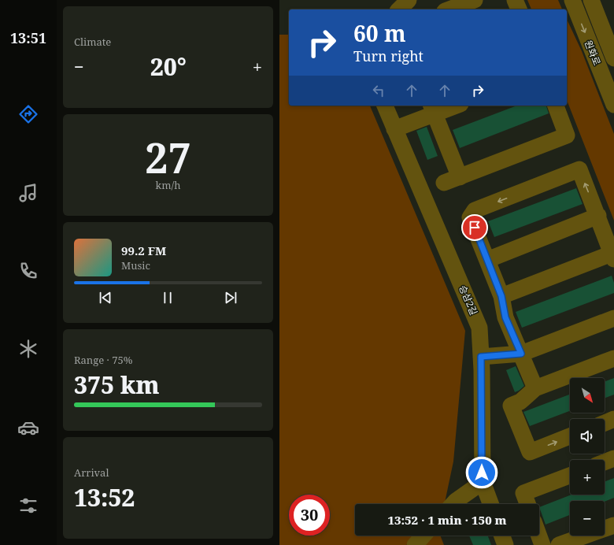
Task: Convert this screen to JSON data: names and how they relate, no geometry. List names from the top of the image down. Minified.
{"streets":{"street":["원화로","승삼2길"]},"north":"bottom right","page":{"tabs":"13:51","tile":["Climate",["27","km/h"],["Range · 75%","375 km"],["Arrival","13:52"]],"turn":["60 m","Turn right"],"heat":["−","20°","+"],"song":["99.2 FM","Music"],"map_buttons":["+","−"],"limit":"30","trip":"13:52 · 1 min · 150 m"}}
